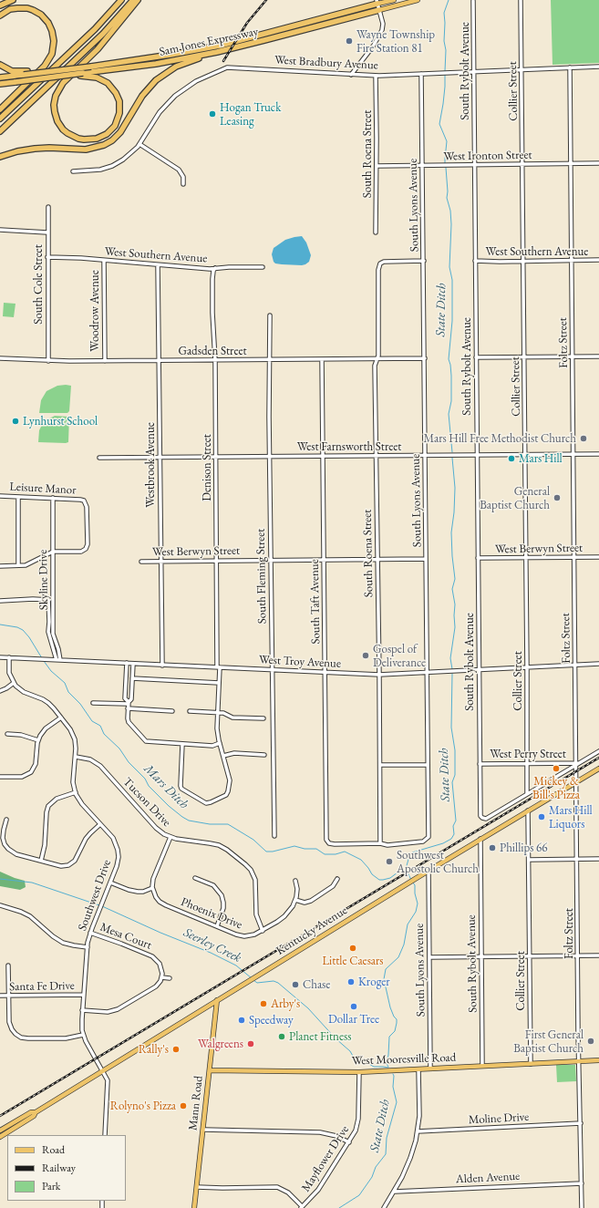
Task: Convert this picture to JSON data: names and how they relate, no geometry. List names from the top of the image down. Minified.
{"streets":{"highway":["Sam Jones Expressway"],"main road":["Kentucky Avenue","West Mooresville Road","Mann Road"],"street":["West Bradbury Avenue","South Rybolt Avenue","Collier Street","South Roena Street","West Ironton Street","South Lyons Avenue","West Southern Avenue","South Cole Street","Woodrow Avenue","Foltz Street","Gadsden Street","West Farnsworth Street","Westbrook Avenue","Denison Street","Leisure Manor","West Berwyn Street","South Fleming Street","Skyline Drive","South Taft Avenue","West Troy Avenue","West Perry Street","Tucson Drive","Southwest Drive","Phoenix Drive","Mesa Court","Santa Fe Drive","Moline Drive","Mayflower Drive","Alden Avenue"]},"crossings":[["West Bradbury Avenue","South Rybolt Avenue"],["West Bradbury Avenue","Collier Street"],["West Bradbury Avenue","South Roena Street"],["West Bradbury Avenue","South Lyons Avenue"],["West Bradbury Avenue","Foltz Street"],["South Rybolt Avenue","Collier Street"],["South Rybolt Avenue","West Ironton Street"],["South Rybolt Avenue","West Southern Avenue"],["South Rybolt Avenue","West Farnsworth Street"],["South Rybolt Avenue","West Berwyn Street"],["South Rybolt Avenue","West Troy Avenue"],["South Rybolt Avenue","West Perry Street"],["South Rybolt Avenue","Kentucky Avenue"],["South Rybolt Avenue","West Mooresville Road"],["Collier Street","West Ironton Street"],["Collier Street","West Southern Avenue"],["Collier Street","West Farnsworth Street"],["Collier Street","West Berwyn Street"],["Collier Street","West Troy Avenue"],["Collier Street","West Perry Street"],["Collier Street","Kentucky Avenue"],["Collier Street","West Mooresville Road"],["South Roena Street","West Ironton Street"],["South Roena Street","South Lyons Avenue"],["South Roena Street","Gadsden Street"],["South Roena Street","West Farnsworth Street"],["South Roena Street","West Berwyn Street"],["South Roena Street","South Taft Avenue"],["South Roena Street","West Troy Avenue"],["West Ironton Street","South Lyons Avenue"],["West Ironton Street","Foltz Street"],["South Lyons Avenue","Gadsden Street"],["South Lyons Avenue","West Farnsworth Street"],["South Lyons Avenue","West Berwyn Street"],["South Lyons Avenue","South Taft Avenue"],["South Lyons Avenue","West Troy Avenue"],["South Lyons Avenue","Kentucky Avenue"],["South Lyons Avenue","West Mooresville Road"],["West Southern Avenue","South Cole Street"],["West Southern Avenue","Woodrow Avenue"],["West Southern Avenue","Foltz Street"],["West Southern Avenue","Westbrook Avenue"],["West Southern Avenue","Denison Street"],["South Cole Street","Gadsden Street"],["Woodrow Avenue","Gadsden Street"],["Foltz Street","West Farnsworth Street"],["Foltz Street","West Berwyn Street"],["Foltz Street","West Troy Avenue"],["Foltz Street","West Perry Street"],["Foltz Street","Kentucky Avenue"],["Foltz Street","West Mooresville Road"],["Foltz Street","Moline Drive"],["Foltz Street","Alden Avenue"],["Gadsden Street","Westbrook Avenue"],["Gadsden Street","Denison Street"],["Gadsden Street","South Fleming Street"],["Gadsden Street","South Taft Avenue"],["West Farnsworth Street","Westbrook Avenue"],["West Farnsworth Street","Denison Street"],["West Farnsworth Street","South Fleming Street"],["West Farnsworth Street","South Taft Avenue"],["Westbrook Avenue","West Berwyn Street"],["Westbrook Avenue","West Troy Avenue"],["Denison Street","West Berwyn Street"],["Denison Street","West Troy Avenue"],["Leisure Manor","Skyline Drive"],["West Berwyn Street","South Fleming Street"],["West Berwyn Street","South Taft Avenue"],["South Fleming Street","West Troy Avenue"],["Skyline Drive","West Troy Avenue"],["South Taft Avenue","West Troy Avenue"],["Tucson Drive","Phoenix Drive"],["Southwest Drive","Kentucky Avenue"],["Southwest Drive","Mesa Court"],["Southwest Drive","Santa Fe Drive"],["Kentucky Avenue","Mann Road"],["West Mooresville Road","Mann Road"],["West Mooresville Road","Mayflower Drive"]],"water":["State Ditch","Mars Ditch","Seerley Creek"],"places":["Wayne Township Fire Station 81","Hogan Truck Leasing","Lynhurst School","Mars Hill Free Methodist Church","Mars Hill","General Baptist Church","Gospel of Deliverance","Mickey & Bill's Pizza","Mars Hill Liquors","Phillips 66","Southwest Apostolic Church","Little Caesars","Kroger","Chase","Arby's","Dollar Tree","Speedway","Planet Fitness","First General Baptist Church","Walgreens","Rally's","Rolyno's Pizza"],"legend":["Road","Railway","Park"]}
